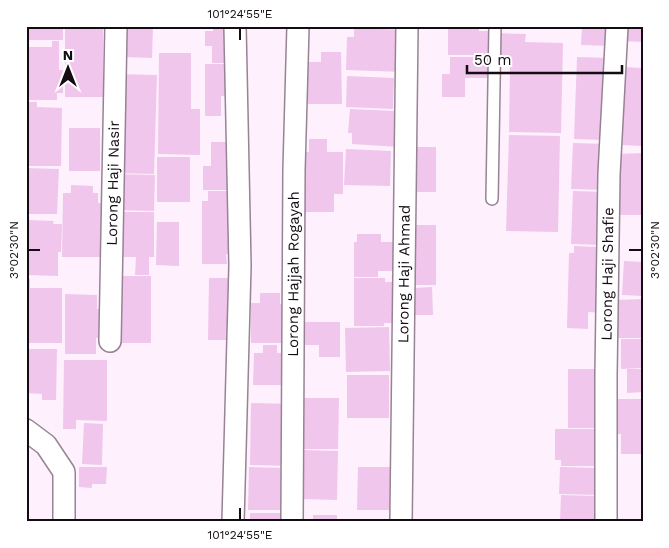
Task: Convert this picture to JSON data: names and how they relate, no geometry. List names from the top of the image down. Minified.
{"streets":{"street":["Lorong Haji Nasir","Lorong Hajjah Rogayah","Lorong Haji Ahmad","Lorong Haji Shafie"]},"scale_bar":"50 m","north":"top","coordinates":["101°24'55\"E","3°02'30\"N"]}
